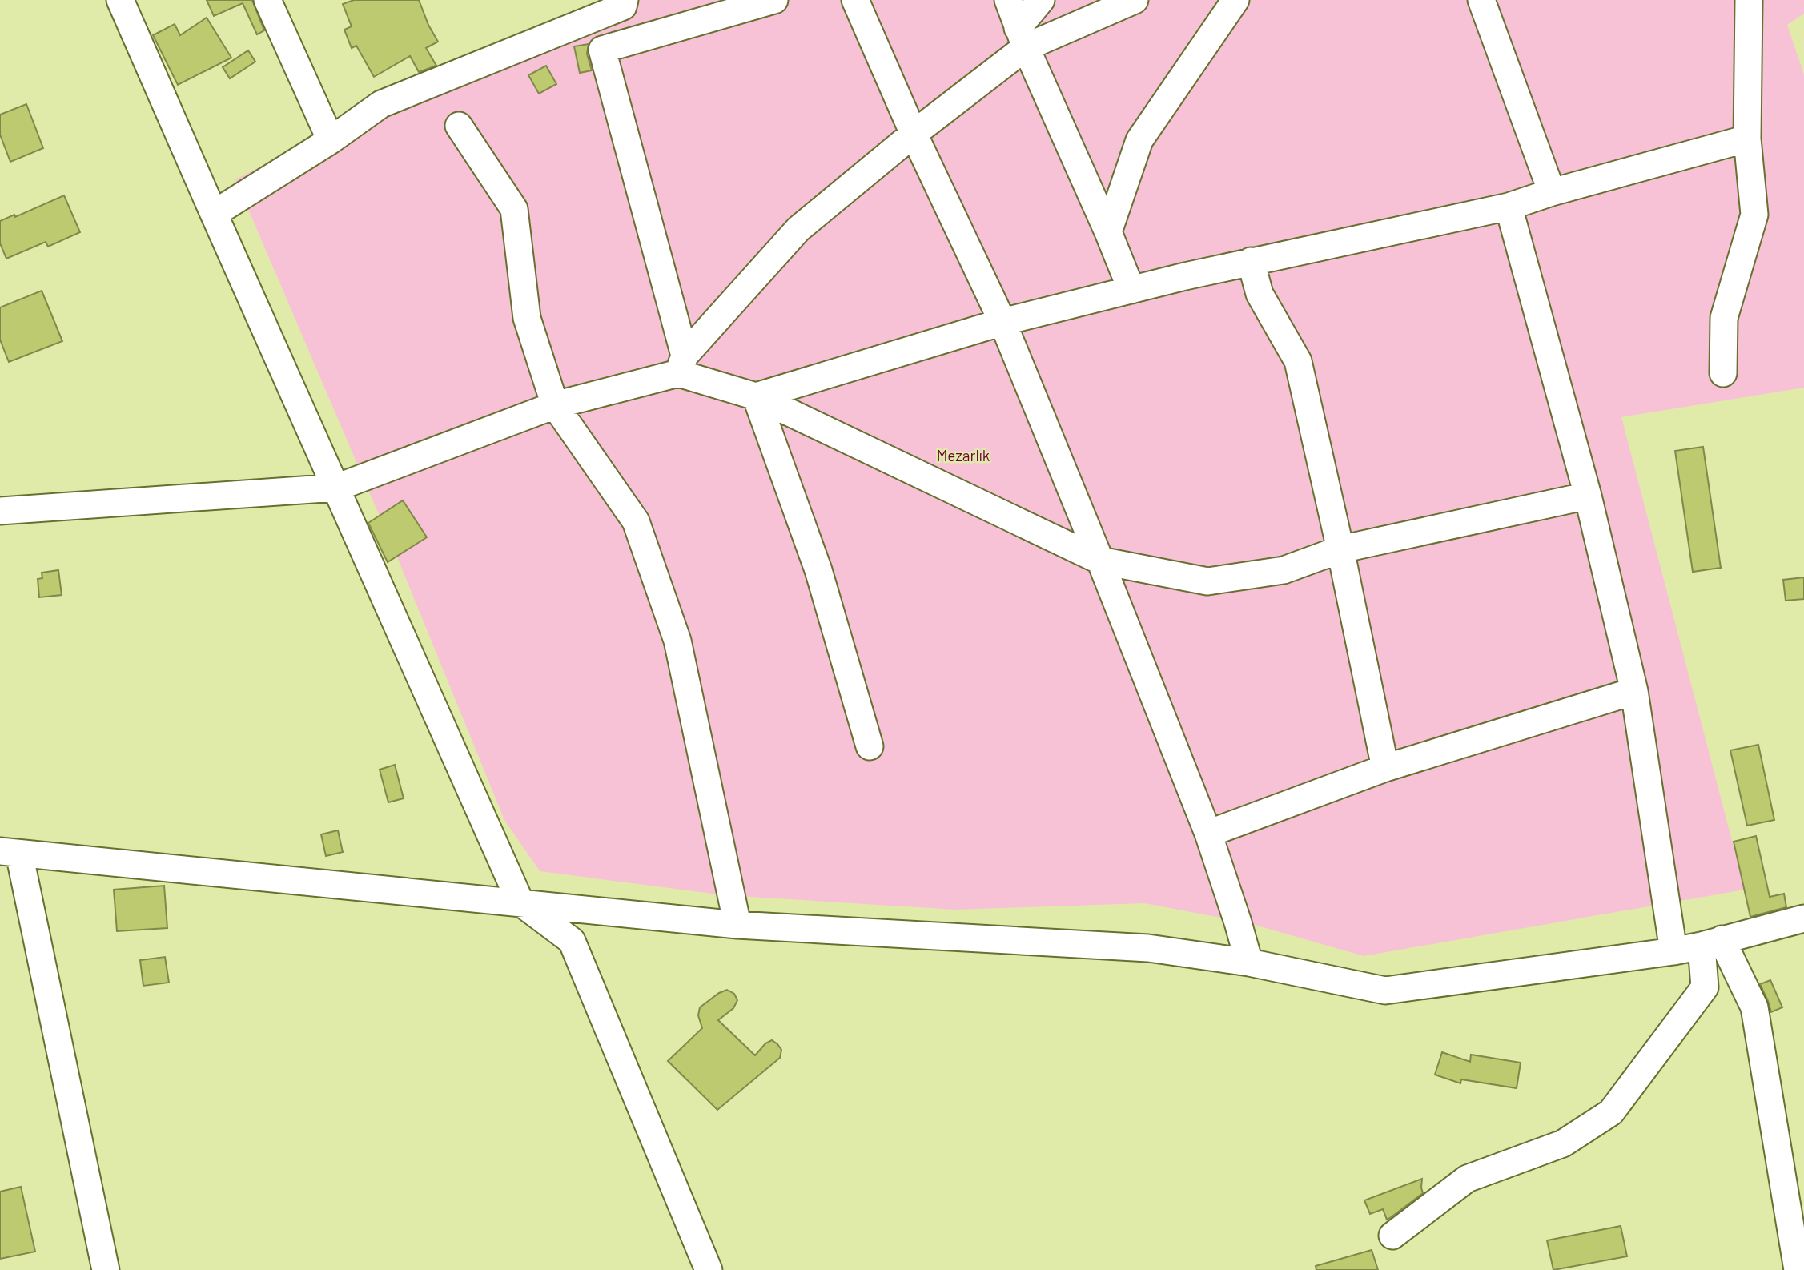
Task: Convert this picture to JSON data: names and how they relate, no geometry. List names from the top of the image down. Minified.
{"parks":["Mezarlık"]}
